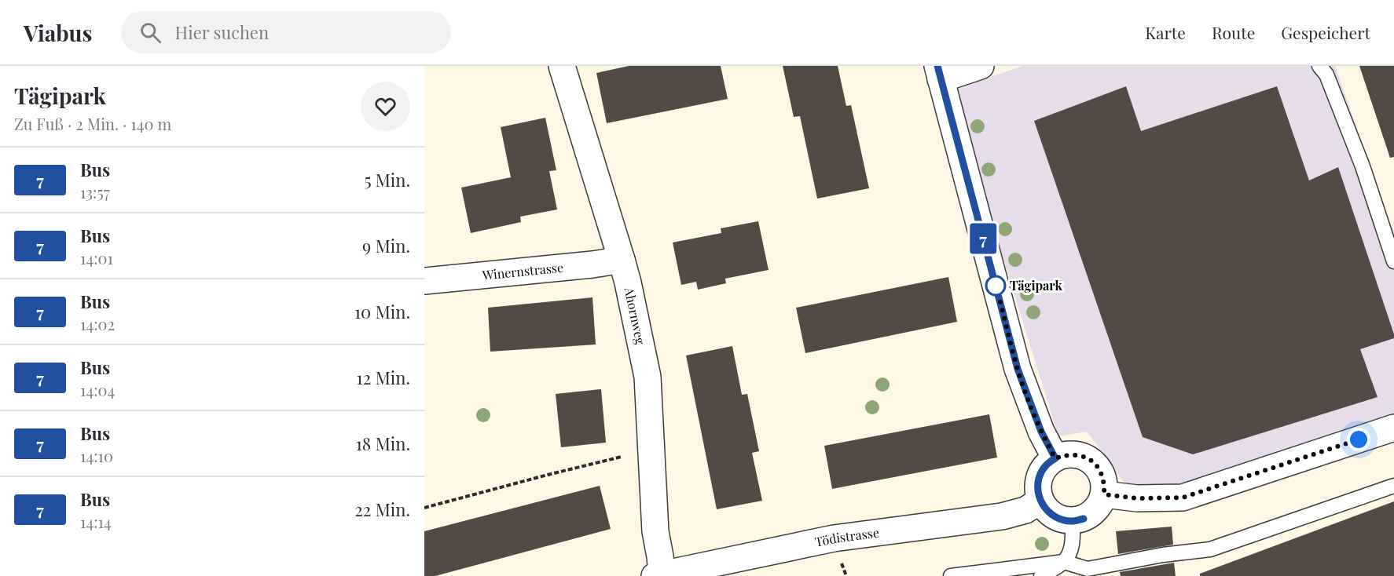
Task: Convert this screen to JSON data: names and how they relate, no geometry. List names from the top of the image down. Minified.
{"streets":{"street":["Winernstrasse","Ahornweg","Tödistrasse"]},"crossings":[["Winernstrasse","Ahornweg"],["Ahornweg","Tödistrasse"]],"places":["Tägipark"],"lines":["bus line 7"],"page":{"header":"Viabus","search":"Hier suchen","nav":["Karte","Route","Gespeichert"],"heading":["Tägipark","Zu Fuß · 2 Min. · 140 m"],"on_map":"7","list":[{"mark":"7","name":"Bus","note":"13:57","value":"5 Min."},{"mark":"7","name":"Bus","note":"14:01","value":"9 Min."},{"mark":"7","name":"Bus","note":"14:02","value":"10 Min."},{"mark":"7","name":"Bus","note":"14:04","value":"12 Min."},{"mark":"7","name":"Bus","note":"14:10","value":"18 Min."},{"mark":"7","name":"Bus","note":"14:14","value":"22 Min."}]}}
